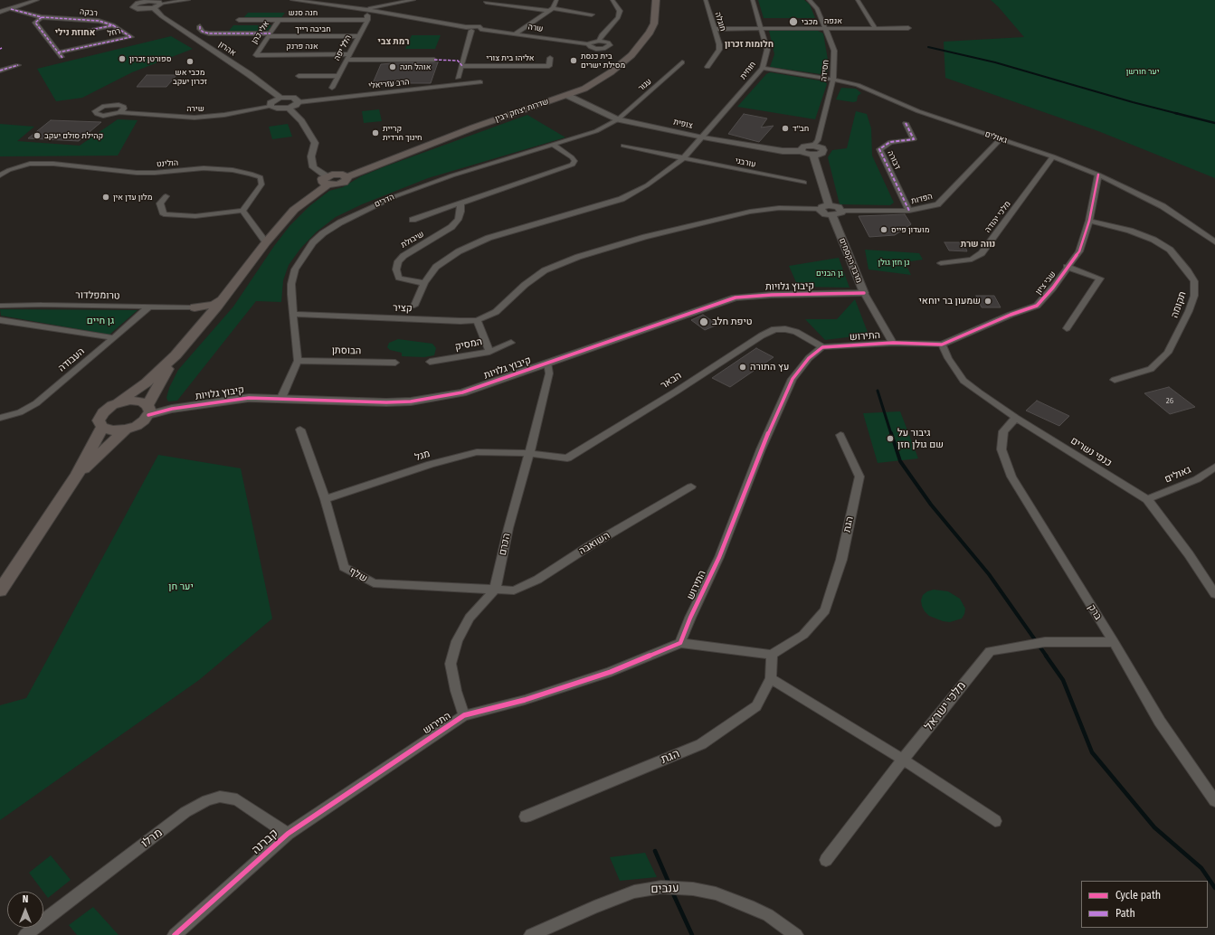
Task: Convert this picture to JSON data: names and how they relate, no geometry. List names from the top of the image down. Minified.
{"streets":{"main road":["שדרות יצחק רבין"],"street":["רבקה","חנה סנש","אנפה","חוגלה","שרה","חביבה רייך","רחל","אלי כהן","אנה פרנק","הלל יפה","אהרון","אליהו בית צורי","חוחית","חסידה","הרב עזריאלי","עגור","שירה","צופית","גאולים","דבורה","עורבני","הולינט","הפדות","הדרים","מלכי יהודה","שיבולת","מרבד הקסמים","שבי ציון","קיבוץ גלויות","טרומפלדור","תקומה","קציר","התירוש","המסיק","הבוסתן","העבודה","הבאר","כנפי נשרים","מגל","הגת","השואבה","הכרם","שלף","ברק","מלכי ישראל","מרלו","קברנה","ענבים"]},"crossings":[["רבקה","רחל"],["חנה סנש","אלי כהן"],["חנה סנש","הלל יפה"],["אנפה","חוגלה"],["אנפה","חוחית"],["אנפה","חסידה"],["חביבה רייך","אלי כהן"],["חביבה רייך","הלל יפה"],["אלי כהן","אנה פרנק"],["אנה פרנק","הלל יפה"],["חוחית","צופית"],["חוחית","גאולים"],["חסידה","גאולים"],["עגור","צופית"],["עגור","הדרים"],["שדרות יצחק רבין","צופית"],["צופית","הדרים"],["גאולים","הפדות"],["גאולים","מלכי יהודה"],["גאולים","שבי ציון"],["גאולים","כנפי נשרים"],["דבורה","הפדות"],["הדרים","קיבוץ גלויות"],["הדרים","קציר"],["הדרים","הבוסתן"],["מרבד הקסמים","קיבוץ גלויות"],["מרבד הקסמים","התירוש"],["שבי ציון","תקומה"],["שבי ציון","התירוש"],["שבי ציון","כנפי נשרים"],["קיבוץ גלויות","הכרם"],["טרומפלדור","העבודה"],["התירוש","הבאר"],["התירוש","כנפי נשרים"],["התירוש","קברנה"],["הבאר","מגל"],["הבאר","הכרם"],["כנפי נשרים","ברק"],["מגל","הכרם"],["מגל","שלף"],["השואבה","הכרם"],["השואבה","שלף"],["הכרם","שלף"],["ברק","מלכי ישראל"],["מרלו","קברנה"]],"districts":["אחוזת נילי","רמת צבי","חלומות זכרון","נווה שרת"],"parks":["יער חורשן","גן חזן גולן","גן הבנים","גן חיים","יער חן"],"places":["מכבי","ספורטן זכרון","בית כנסת מסילת ישרים","מכבי אש זכרון יעקב","אוהל חנה","חב\"ד","קריית חינוך חרדית","קהילת סולם יעקב","מלון עדן אין","מועדון פייס","שמעון בר יוחאי","טיפת חלב","עץ התורה","גיבור על שם גולן חזן"],"house_numbers":["26"],"legend":["Cycle path","Path"],"north":"top"}
